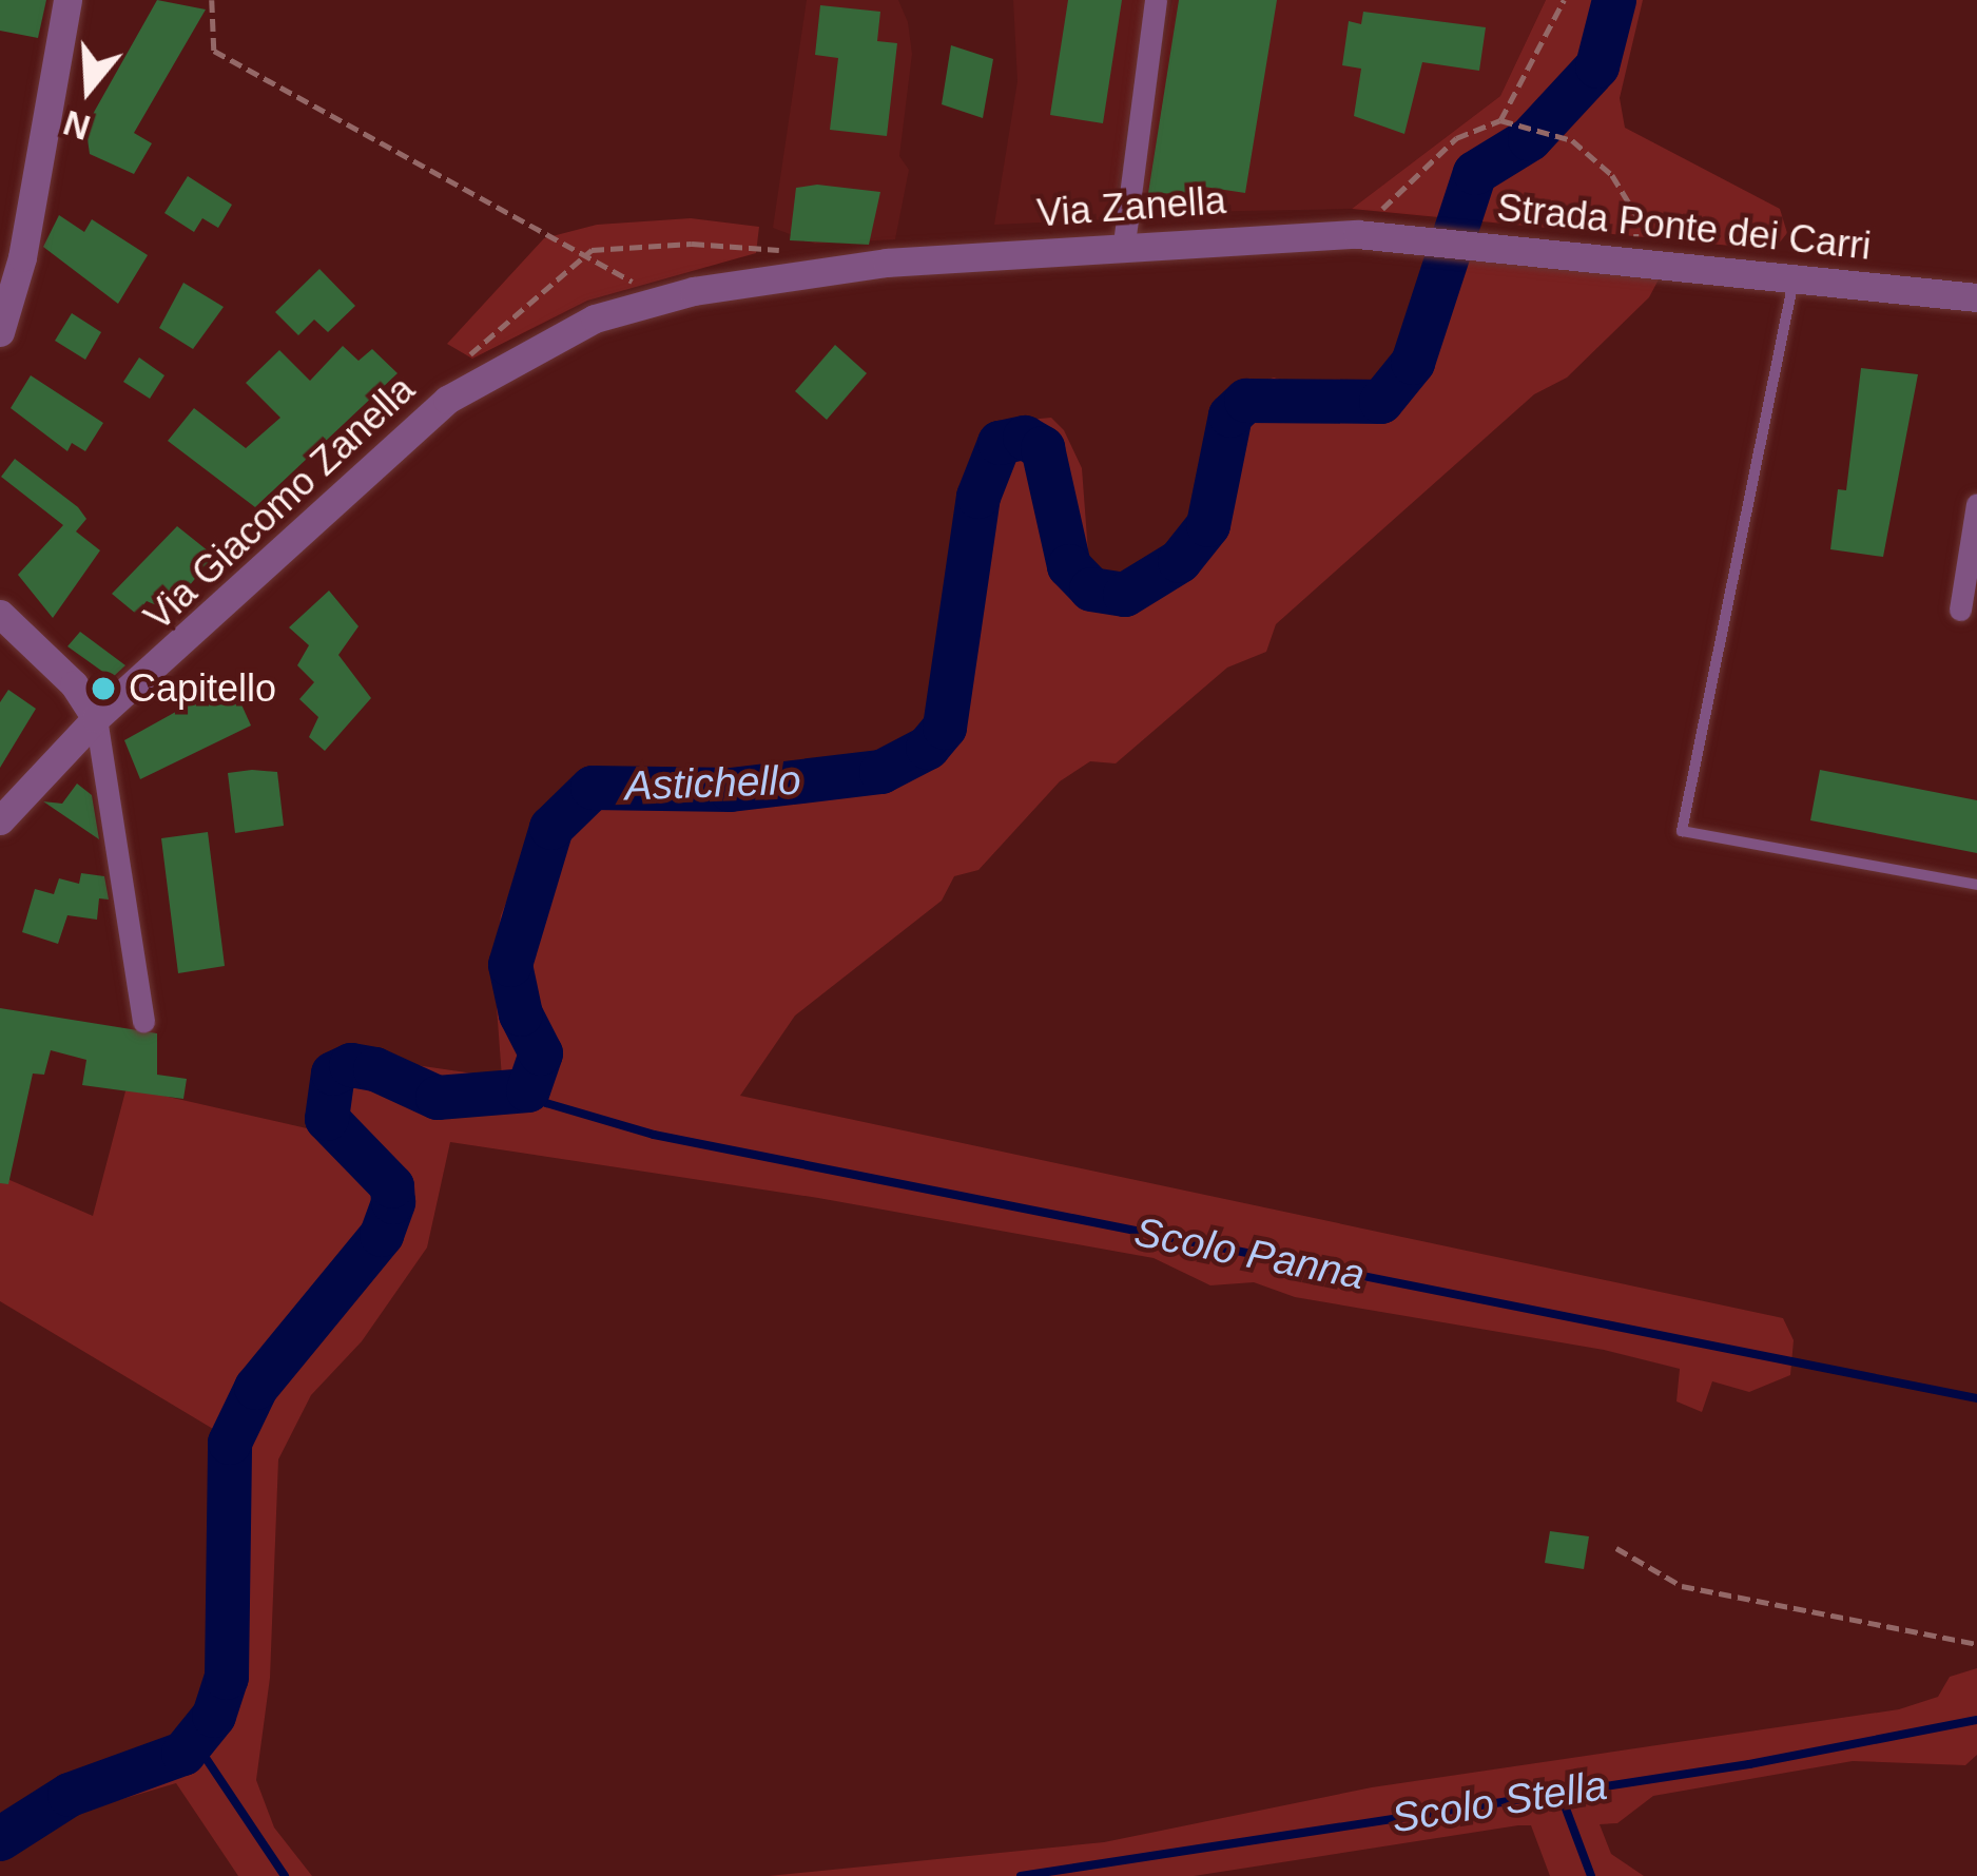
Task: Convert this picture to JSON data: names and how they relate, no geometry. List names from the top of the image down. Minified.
{"streets":{"street":["Via Zanella","Strada Ponte dei Carri","Via Giacomo Zanella"]},"crossings":[["Via Zanella","Strada Ponte dei Carri"],["Via Zanella","Via Giacomo Zanella"]],"water":["Astichello","Scolo Panna","Scolo Stella"],"places":["Capitello"],"north":"bottom"}
